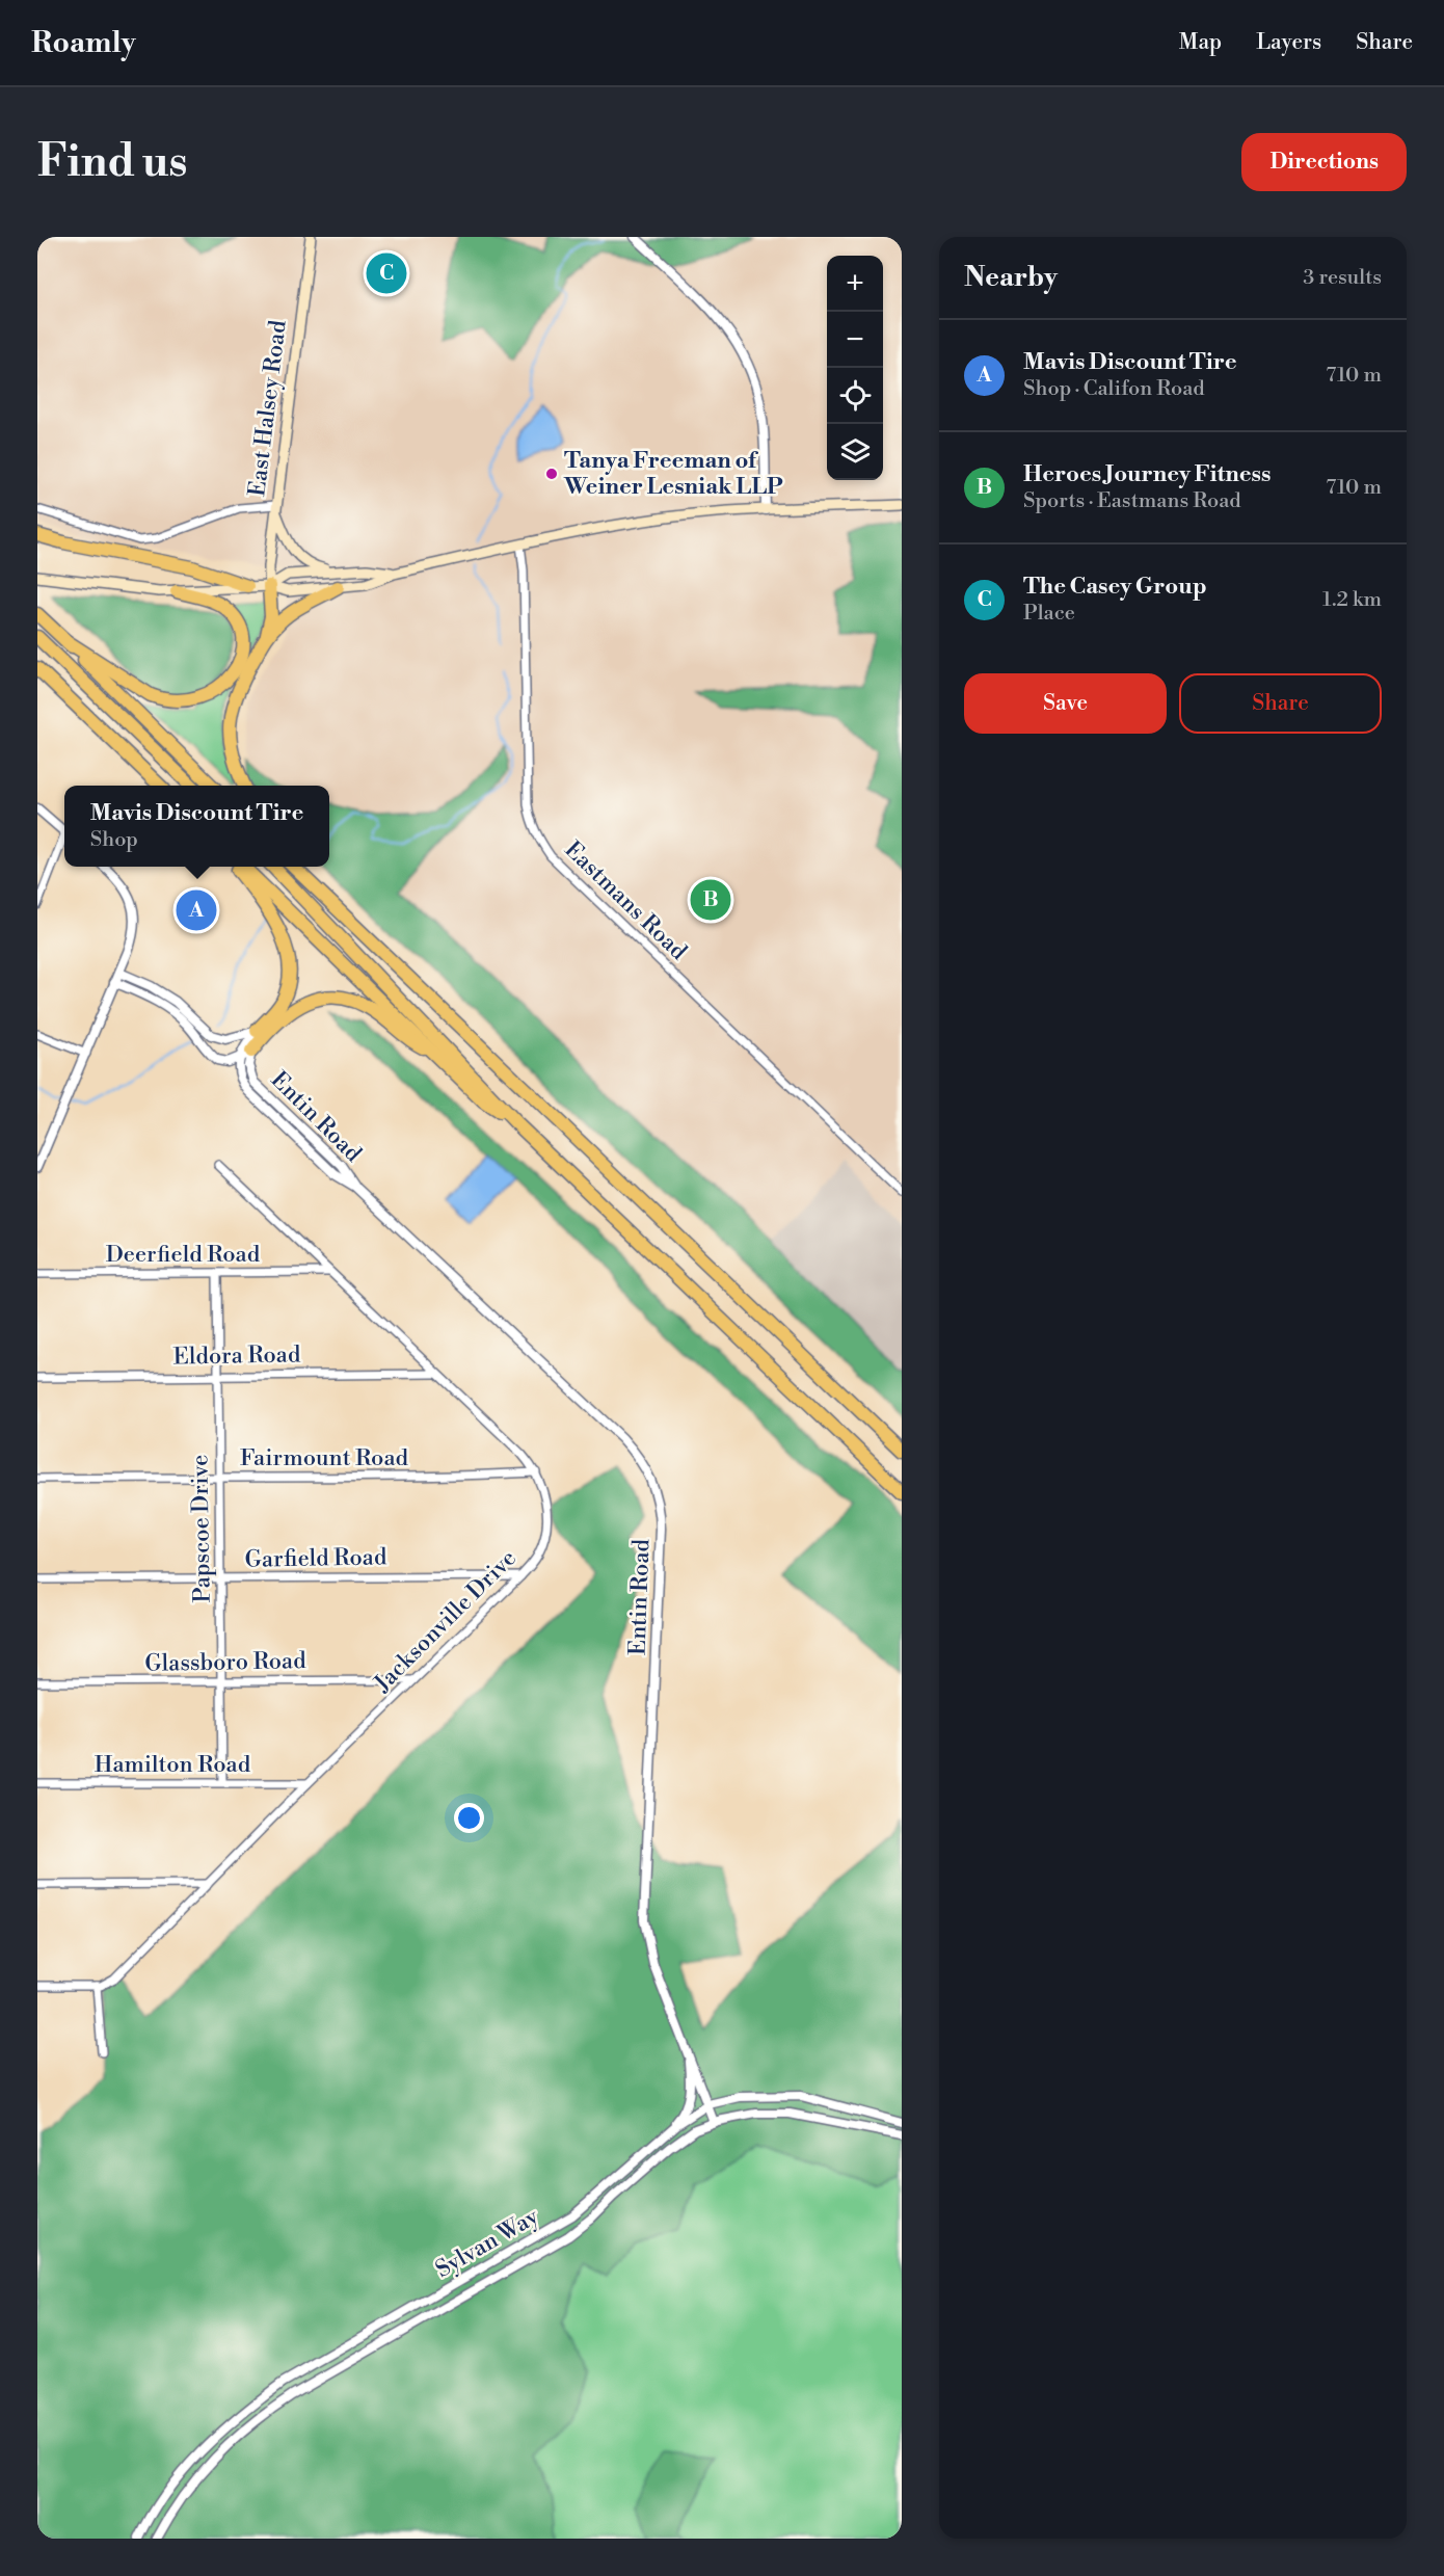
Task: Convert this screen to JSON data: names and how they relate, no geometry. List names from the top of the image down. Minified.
{"streets":{"main road":["East Halsey Road"],"street":["Eastmans Road","Entin Road","Deerfield Road","Eldora Road","Fairmount Road","Papscoe Drive","Garfield Road","Jacksonville Drive","Glassboro Road","Hamilton Road","Sylvan Way"]},"crossings":[["Entin Road","Sylvan Way"],["Deerfield Road","Papscoe Drive"],["Deerfield Road","Jacksonville Drive"],["Eldora Road","Papscoe Drive"],["Eldora Road","Jacksonville Drive"],["Fairmount Road","Papscoe Drive"],["Fairmount Road","Jacksonville Drive"],["Papscoe Drive","Garfield Road"],["Papscoe Drive","Glassboro Road"],["Papscoe Drive","Hamilton Road"],["Garfield Road","Jacksonville Drive"],["Jacksonville Drive","Glassboro Road"],["Jacksonville Drive","Hamilton Road"]],"places":["Tanya Freeman of Weiner Lesniak LLP"],"page":{"header":"Roamly","nav":["Map","Layers","Share"],"buttons":["Directions",["Save","Share"]],"title":"Find us","heading":["Nearby","3 results"],"pins":["C","B","A"],"map_buttons":["+","−"],"list":[{"mark":"A","name":"Mavis Discount Tire","note":"Shop · Califon Road","value":"710 m"},{"mark":"B","name":"Heroes Journey Fitness","note":"Sports · Eastmans Road","value":"710 m"},{"mark":"C","name":"The Casey Group","note":"Place","value":"1.2 km"}],"popup":["Mavis Discount Tire","Shop"]}}
